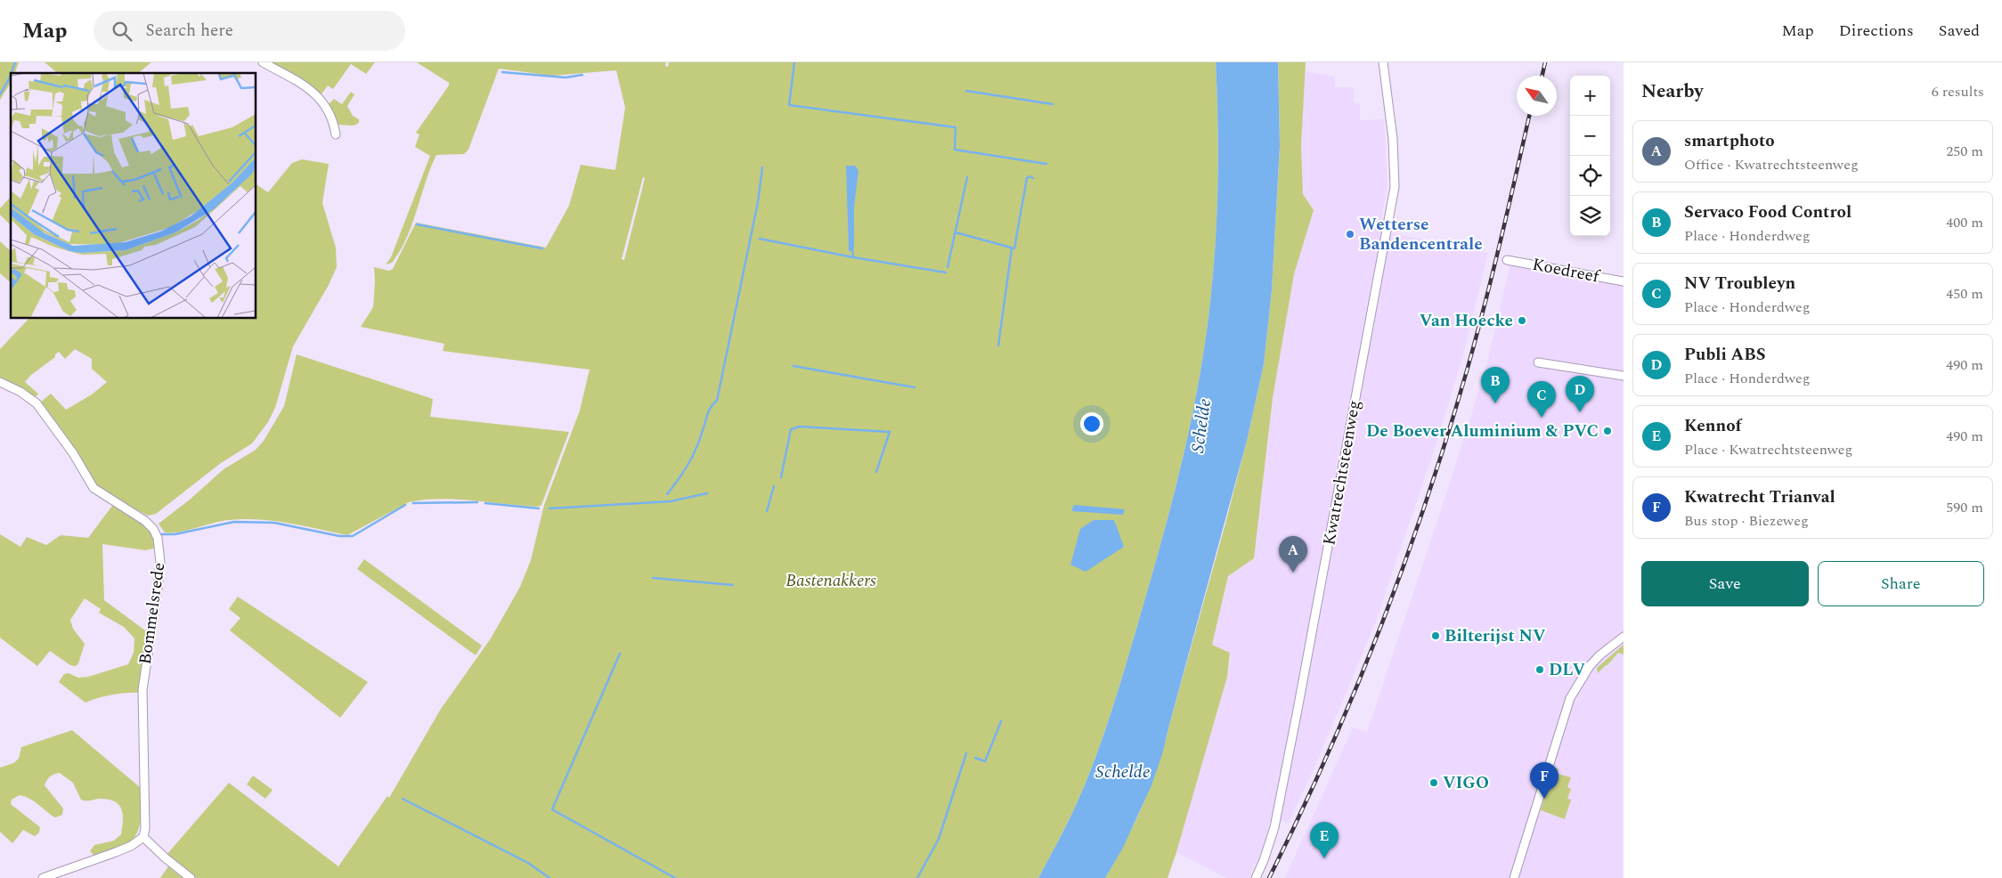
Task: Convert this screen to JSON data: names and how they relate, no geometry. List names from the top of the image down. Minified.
{"streets":{"street":["Koedreef","Kwatrechtsteenweg","Bommelsrede"]},"water":["Schelde"],"parks":["Bastenakkers"],"places":["Wetterse Bandencentrale","Van Hoecke","De Boever Aluminium & PVC","Bilterijst NV","DLV","VIGO"],"north":"top left","page":{"header":"Map","search":"Search here","nav":["Map","Directions","Saved"],"heading":["Nearby","6 results"],"map_buttons":["+","−"],"list":[{"mark":"A","name":"smartphoto","note":"Office · Kwatrechtsteenweg","value":"250 m"},{"mark":"B","name":"Servaco Food Control","note":"Place · Honderdweg","value":"400 m"},{"mark":"C","name":"NV Troubleyn","note":"Place · Honderdweg","value":"450 m"},{"mark":"D","name":"Publi ABS","note":"Place · Honderdweg","value":"490 m"},{"mark":"E","name":"Kennof","note":"Place · Kwatrechtsteenweg","value":"490 m"},{"mark":"F","name":"Kwatrecht Trianval","note":"Bus stop · Biezeweg","value":"590 m"}],"pins":["B","D","C","A","F","E"],"buttons":["Save","Share"]}}
